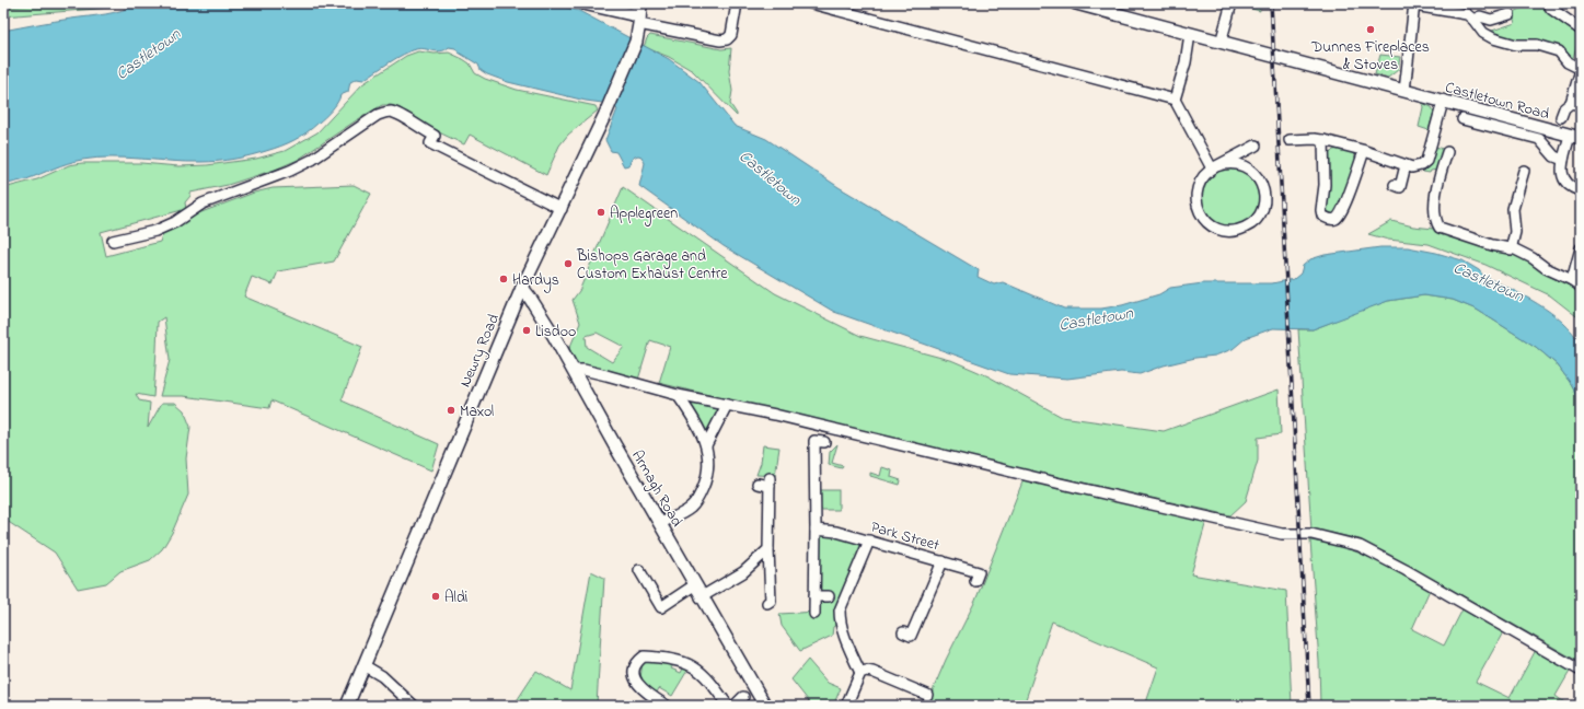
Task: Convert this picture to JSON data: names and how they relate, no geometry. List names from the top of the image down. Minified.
{"streets":{"main road":["Castletown Road","Newry Road","Armagh Road"],"street":["Park Street"]},"crossings":[["Newry Road","Armagh Road"]],"water":["Castletown"],"places":["Dunnes Fireplaces & Stoves","Applegreen","Bishops Garage and Custom Exhaust Centre","Hardys","Lisdoo","Maxol","Aldi"]}
